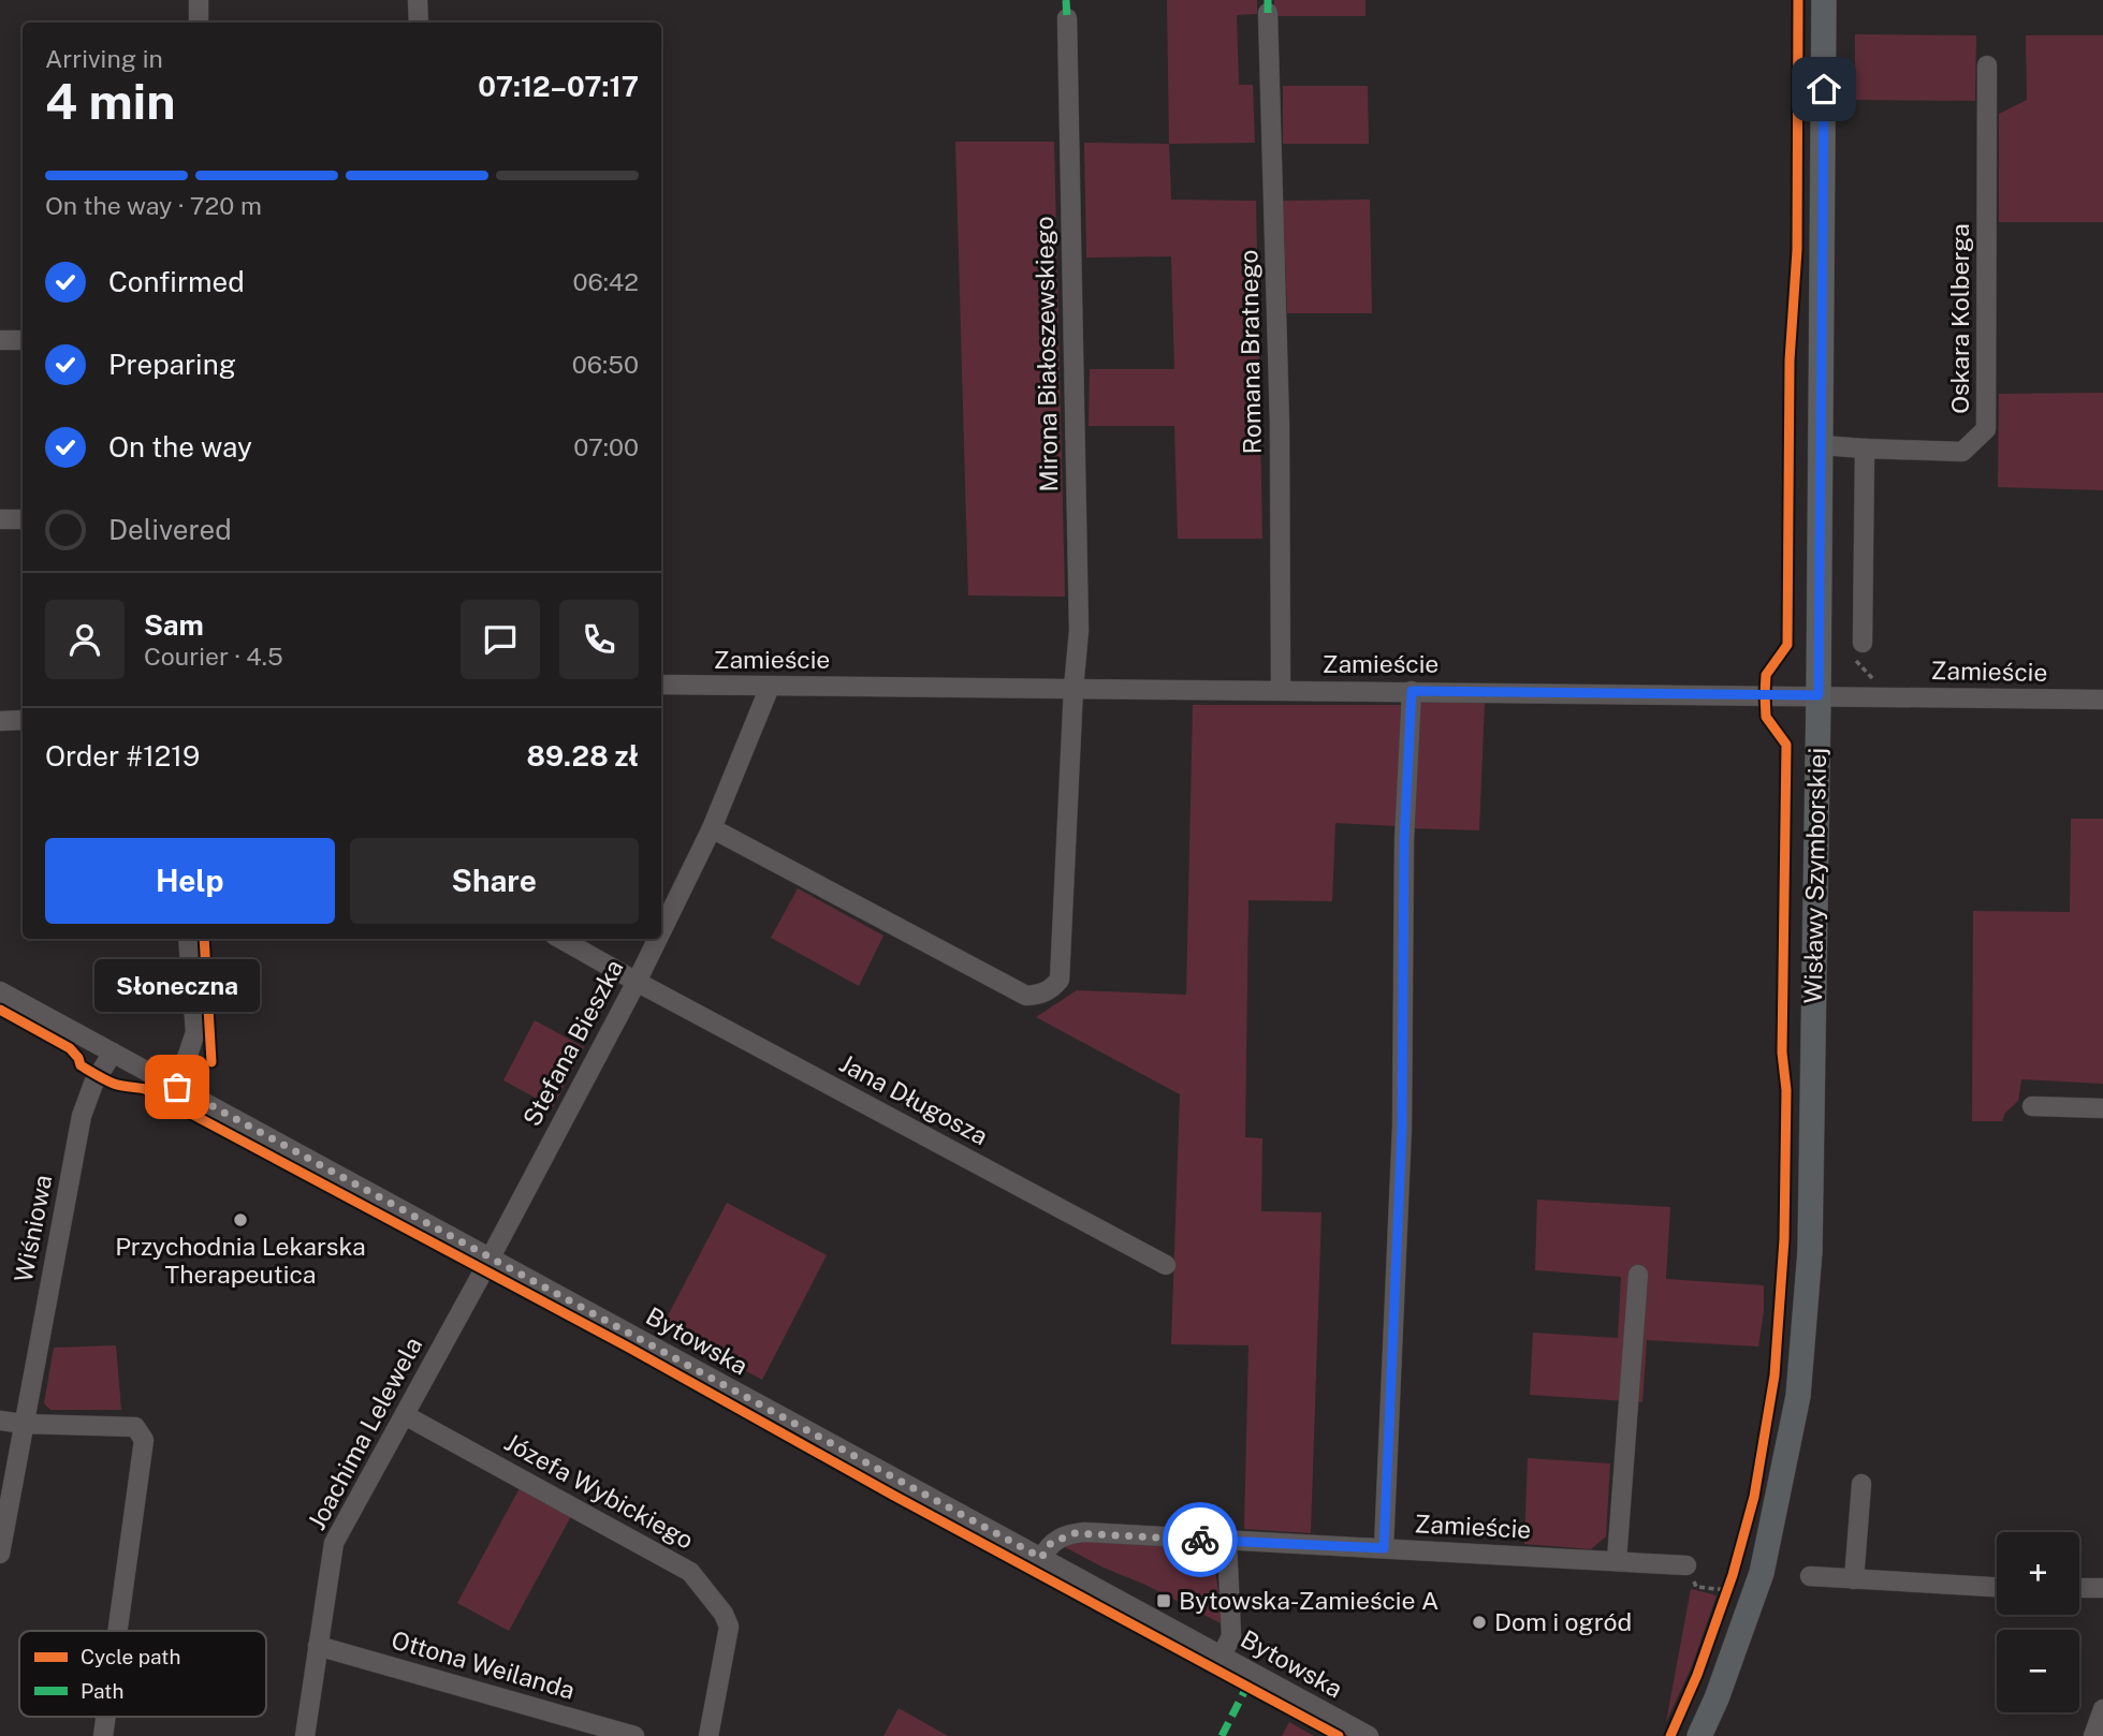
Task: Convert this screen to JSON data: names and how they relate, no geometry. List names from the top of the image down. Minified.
{"streets":{"main road":["Wisławy Szymborskiej"],"street":["Oskara Kolberga","Romana Bratnego","Mirona Białoszewskiego","Zamieście","Stefana Bieszka","Jana Długosza","Wiśniowa","Bytowska","Joachima Lelewela","Józefa Wybickiego","Ottona Weilanda"]},"crossings":[["Oskara Kolberga","Wisławy Szymborskiej"],["Romana Bratnego","Zamieście"],["Mirona Białoszewskiego","Zamieście"],["Mirona Białoszewskiego","Stefana Bieszka"],["Zamieście","Wisławy Szymborskiej"],["Zamieście","Stefana Bieszka"],["Zamieście","Bytowska"],["Stefana Bieszka","Jana Długosza"],["Stefana Bieszka","Bytowska"],["Stefana Bieszka","Joachima Lelewela"],["Wiśniowa","Bytowska"],["Bytowska","Joachima Lelewela"],["Joachima Lelewela","Józefa Wybickiego"],["Joachima Lelewela","Ottona Weilanda"]],"places":{"other":["Słoneczna","Przychodnia Lekarska Therapeutica","Dom i ogród"],"transit":["Bytowska-Zamieście A"]},"legend":["Cycle path","Path"],"page":{"heading":["4 min","Arriving in","07:12–07:17"],"panel":["Sam","Courier · 4.5","Order #1219","89.28 zł"],"bar":"On the way · 720 m","list":[["Confirmed","06:42"],["Preparing","06:50"],["On the way","07:00"],"Delivered"],"buttons":["Help","Share"],"bubble":"Słoneczna","map_buttons":["+","−"]}}
